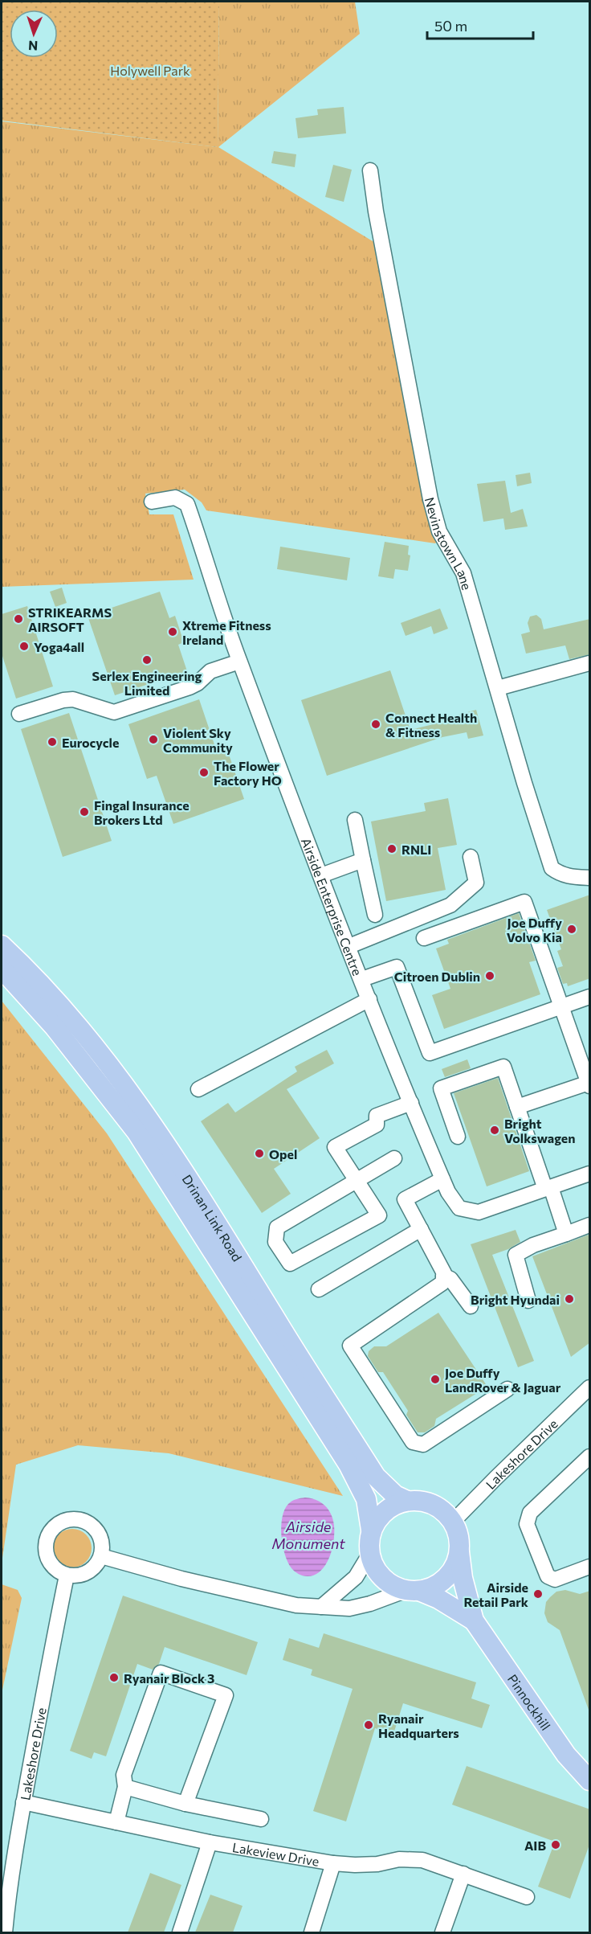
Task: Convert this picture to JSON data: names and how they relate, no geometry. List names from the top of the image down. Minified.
{"streets":{"main road":["Drinan Link Road","Pinnockhill"],"street":["Nevinstown Lane","Airside Enterprise Centre","Lakeshore Drive","Lakeview Drive"]},"crossings":[["Drinan Link Road","Lakeshore Drive"],["Drinan Link Road","Pinnockhill"],["Lakeshore Drive","Pinnockhill"],["Lakeshore Drive","Lakeview Drive"]],"water":["Airside Monument"],"parks":["Holywell Park"],"places":["STRIKEARMS AIRSOFT","Xtreme Fitness Ireland","Yoga4all","Serlex Engineering Limited","Connect Health & Fitness","Violent Sky Community","Eurocycle","The Flower Factory HO","Fingal Insurance Brokers Ltd","RNLI","Joe Duffy Volvo Kia","Citroen Dublin","Bright Volkswagen","Opel","Bright Hyundai","Joe Duffy LandRover & Jaguar","Airside Retail Park","Ryanair Block 3","Ryanair Headquarters","AIB"],"scale_bar":"50 m","north":"bottom"}
